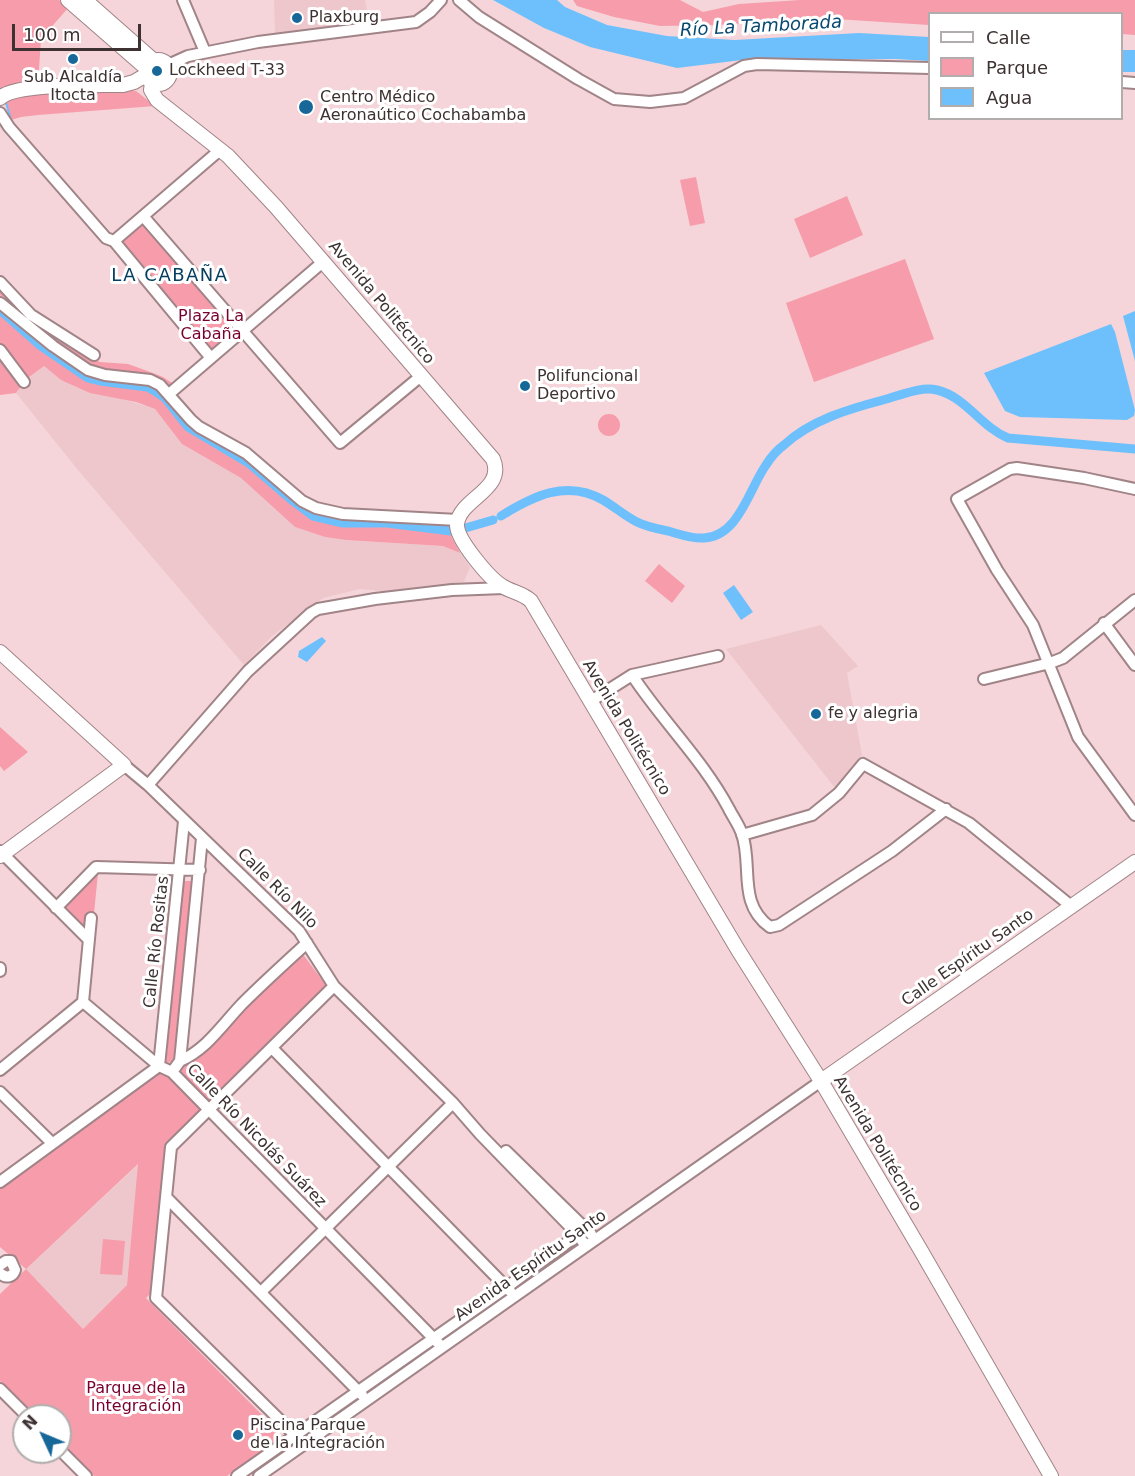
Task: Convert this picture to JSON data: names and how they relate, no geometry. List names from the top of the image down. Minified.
{"streets":{"main road":["Avenida Politécnico","Calle Río Nilo","Calle Espíritu Santo"],"street":["Calle Río Rositas","Calle Río Nicolás Suárez","Avenida Espíritu Santo"]},"crossings":[["Avenida Politécnico","Calle Espíritu Santo"],["Avenida Politécnico","Avenida Espíritu Santo"],["Calle Río Nilo","Calle Río Rositas"],["Calle Río Nilo","Avenida Espíritu Santo"],["Calle Río Rositas","Calle Río Nicolás Suárez"],["Calle Espíritu Santo","Avenida Espíritu Santo"],["Calle Río Nicolás Suárez","Avenida Espíritu Santo"]],"districts":["LA CABAÑA"],"water":["Río La Tamborada"],"parks":["Plaza La Cabaña","Parque de la Integración"],"places":["Plaxburg","Sub Alcaldía Itocta","Lockheed T-33","Centro Médico Aeronaútico Cochabamba","Polifuncional Deportivo","fe y alegria","Piscina Parque de la Integración"],"legend":["Calle","Parque","Agua"],"scale_bar":"100 m","north":"top left"}
